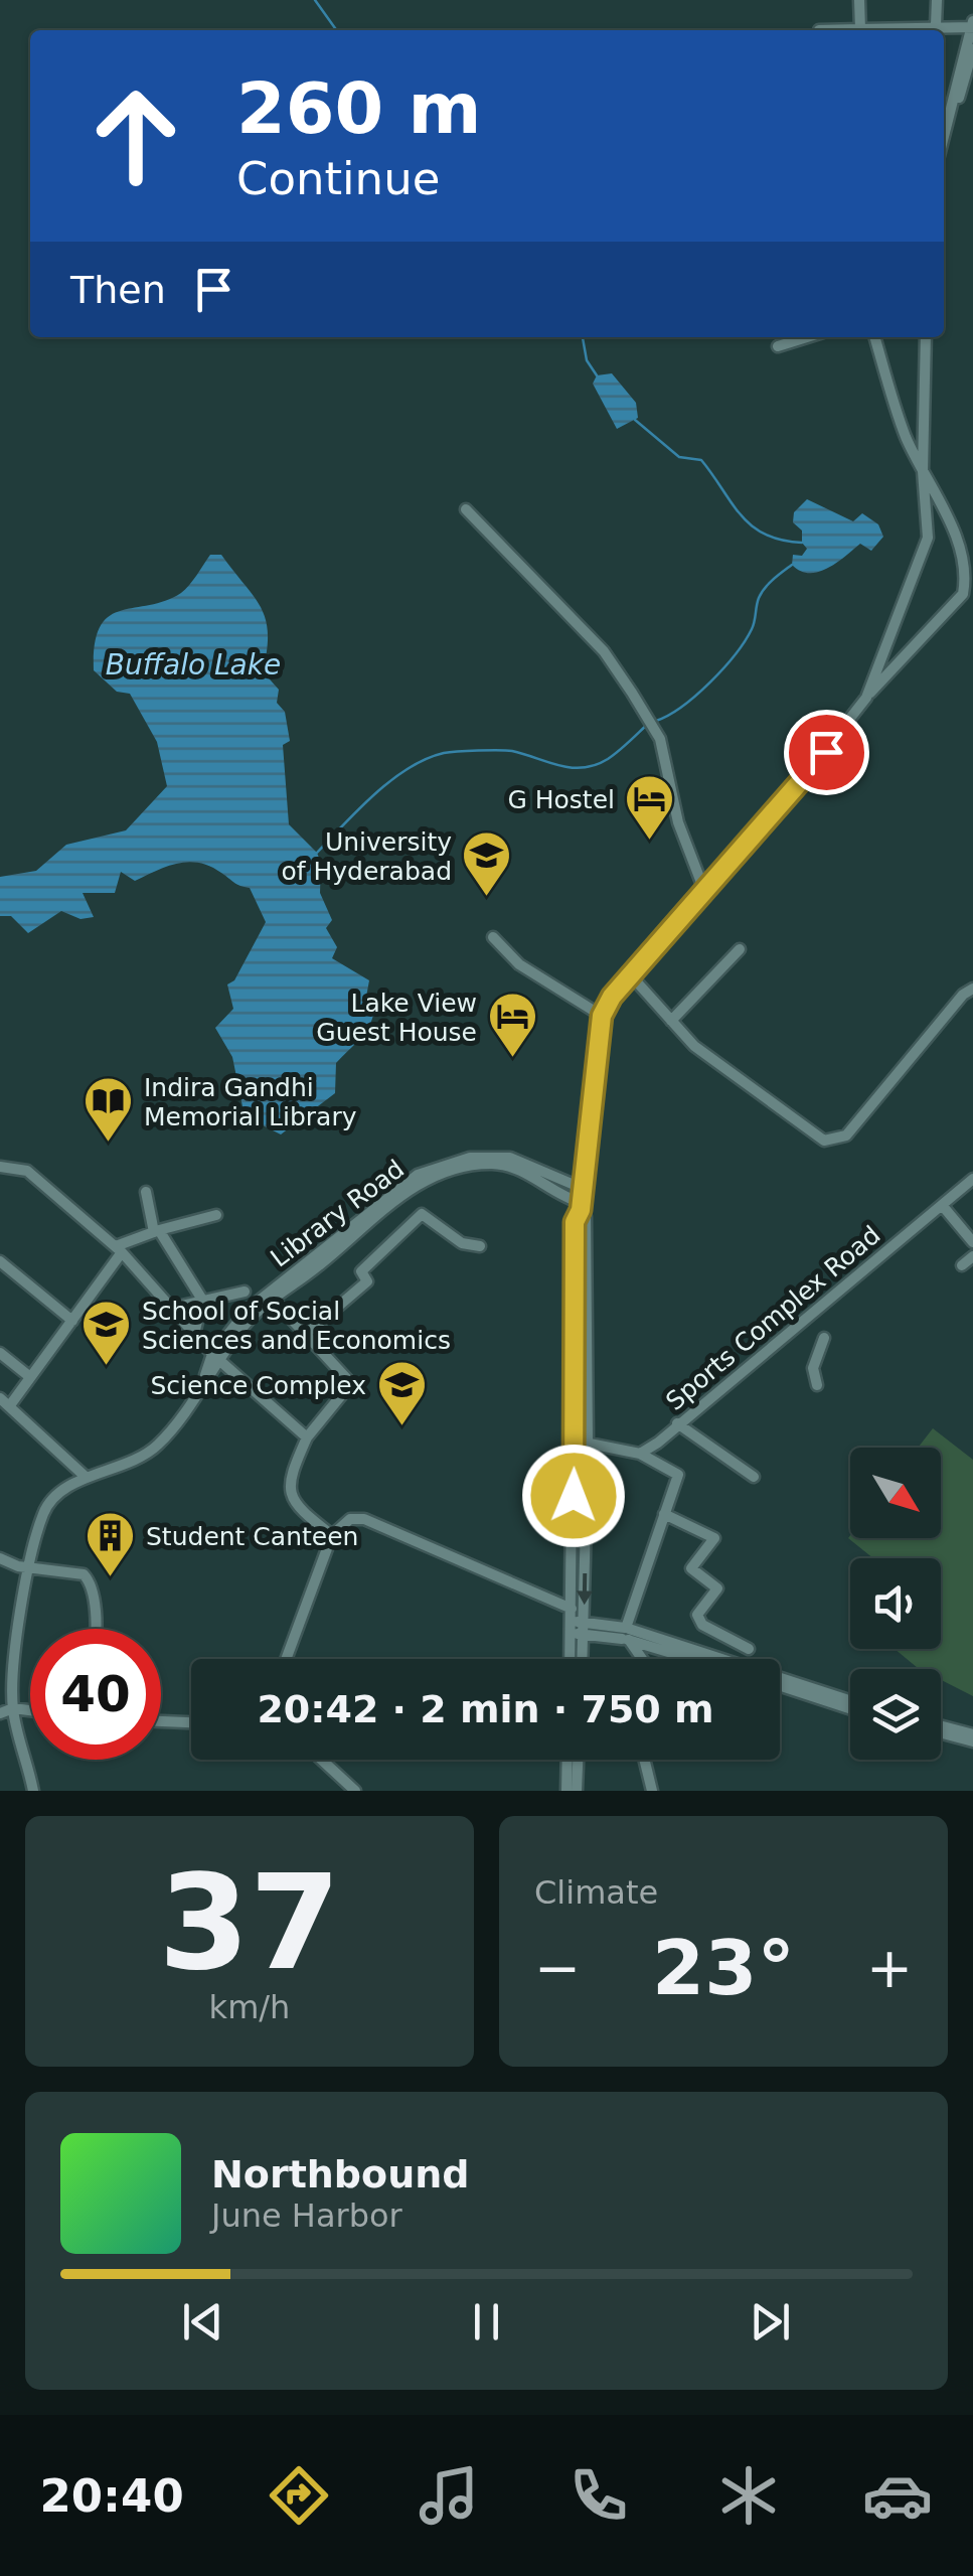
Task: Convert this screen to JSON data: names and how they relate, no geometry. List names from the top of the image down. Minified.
{"streets":{"street":["Library Road","Sports Complex Road"]},"water":["Buffalo Lake"],"places":{"hotel":["G Hostel","Lake View Guest House"],"school or university":["University of Hyderabad","School of Social Sciences and Economics","Science Complex"],"library":["Indira Gandhi Memorial Library"],"building":["Student Canteen"]},"north":"bottom right","page":{"turn":["260 m","Continue"],"then":"Then","limit":"40","trip":"20:42 · 2 min · 750 m","tile":[["37","km/h"],"Climate"],"heat":["−","23°","+"],"song":["Northbound","June Harbor"],"tabs":"20:40"}}
